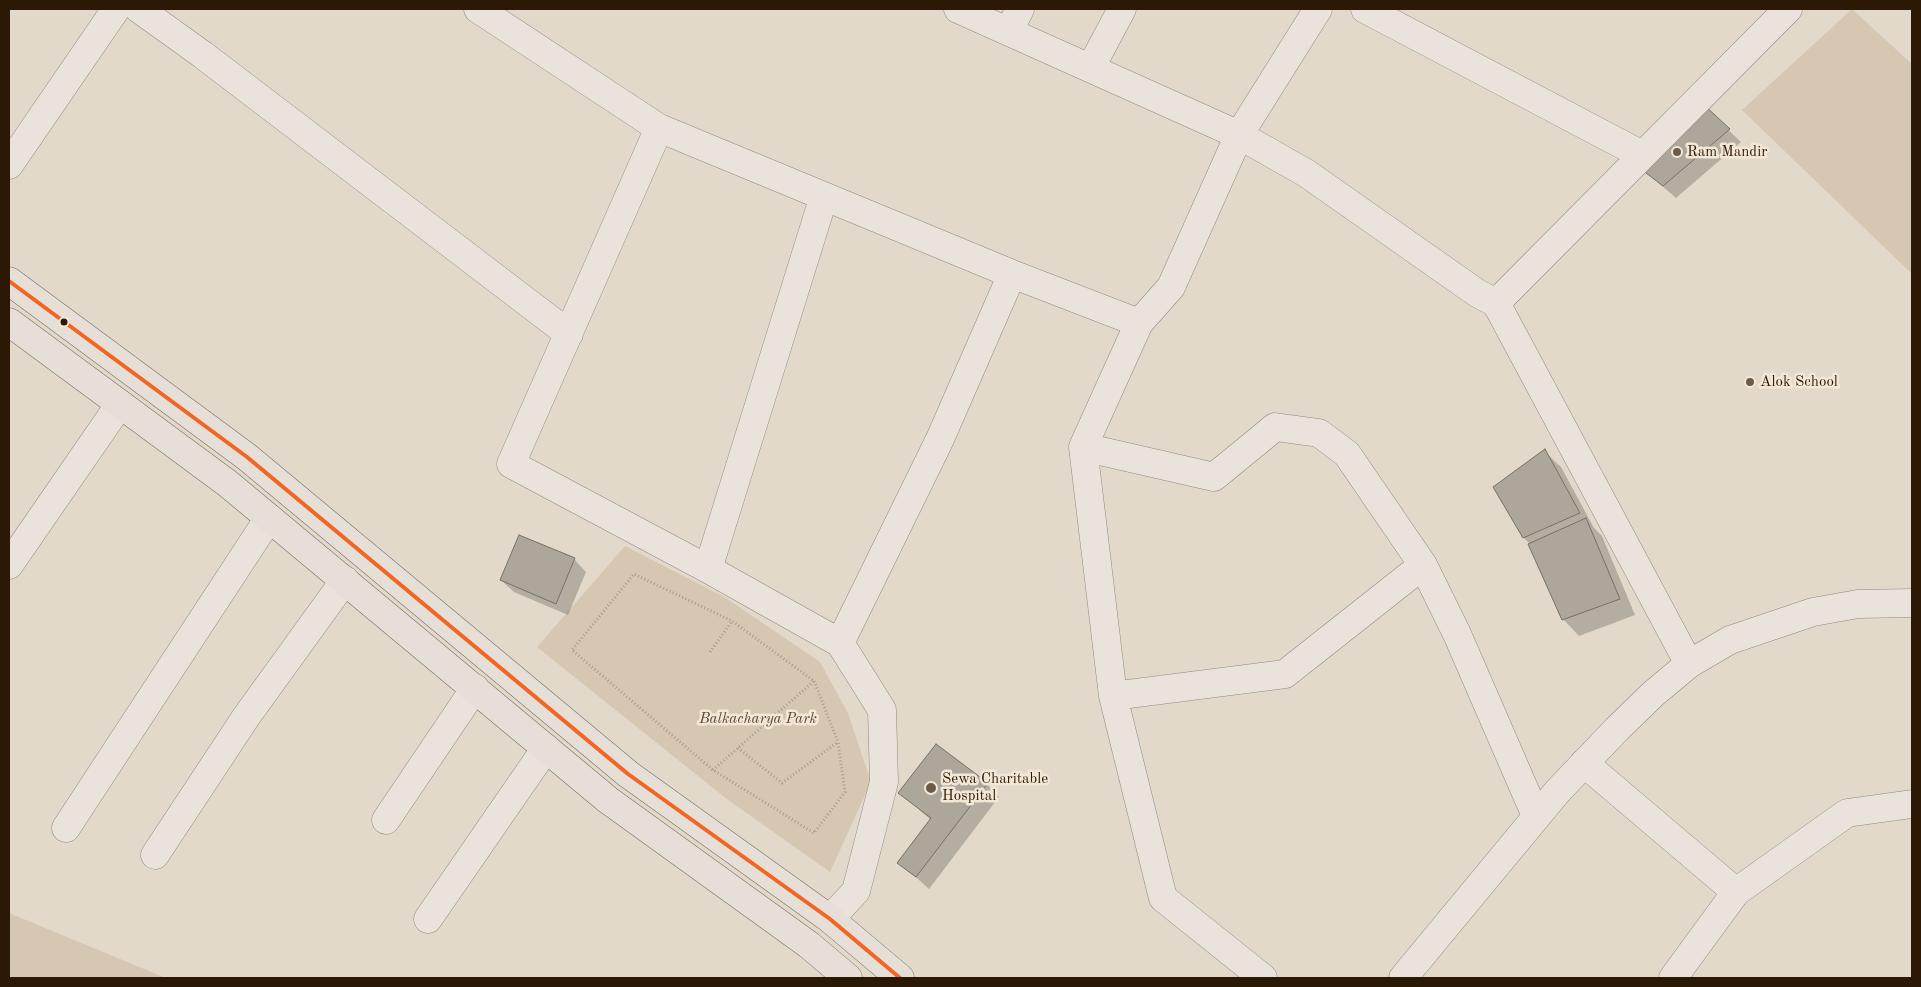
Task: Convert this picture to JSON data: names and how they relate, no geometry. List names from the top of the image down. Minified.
{"parks":["Balkacharya Park"],"places":["Ram Mandir","Alok School","Sewa Charitable Hospital"]}
